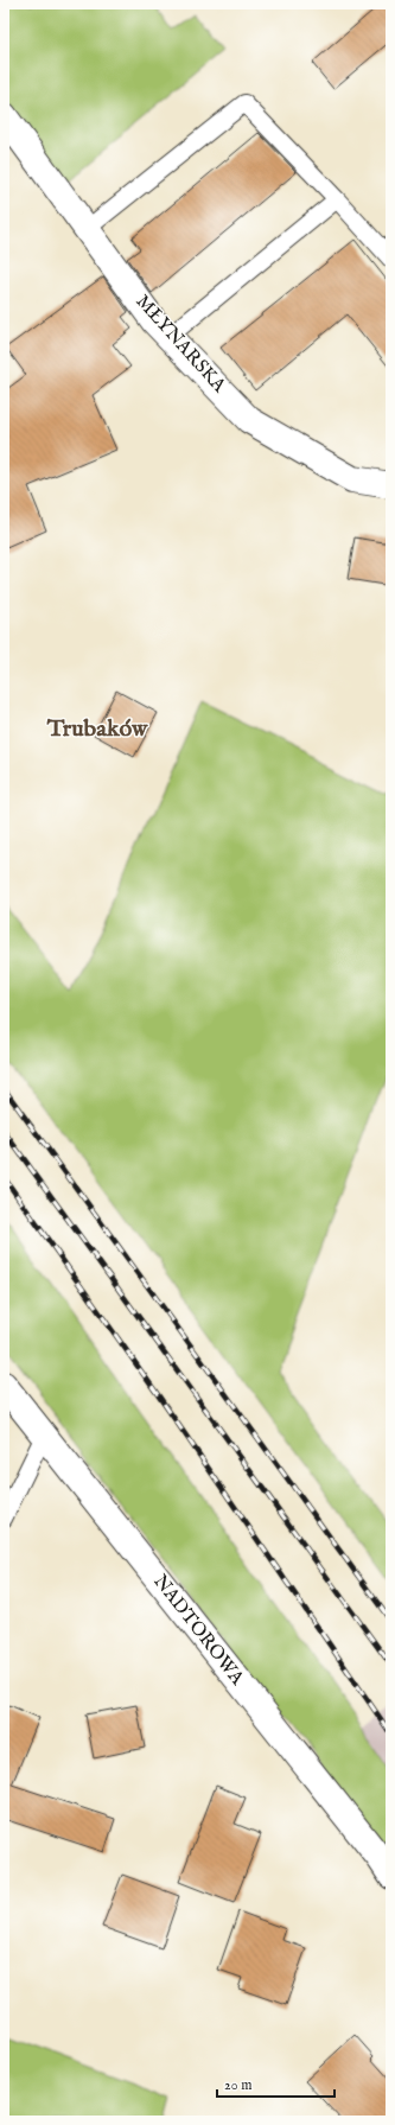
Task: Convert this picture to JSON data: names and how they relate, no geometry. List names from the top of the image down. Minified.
{"streets":{"street":["MŁYNARSKA","NADTOROWA"]},"districts":["Trubaków"],"scale_bar":"20 m"}
